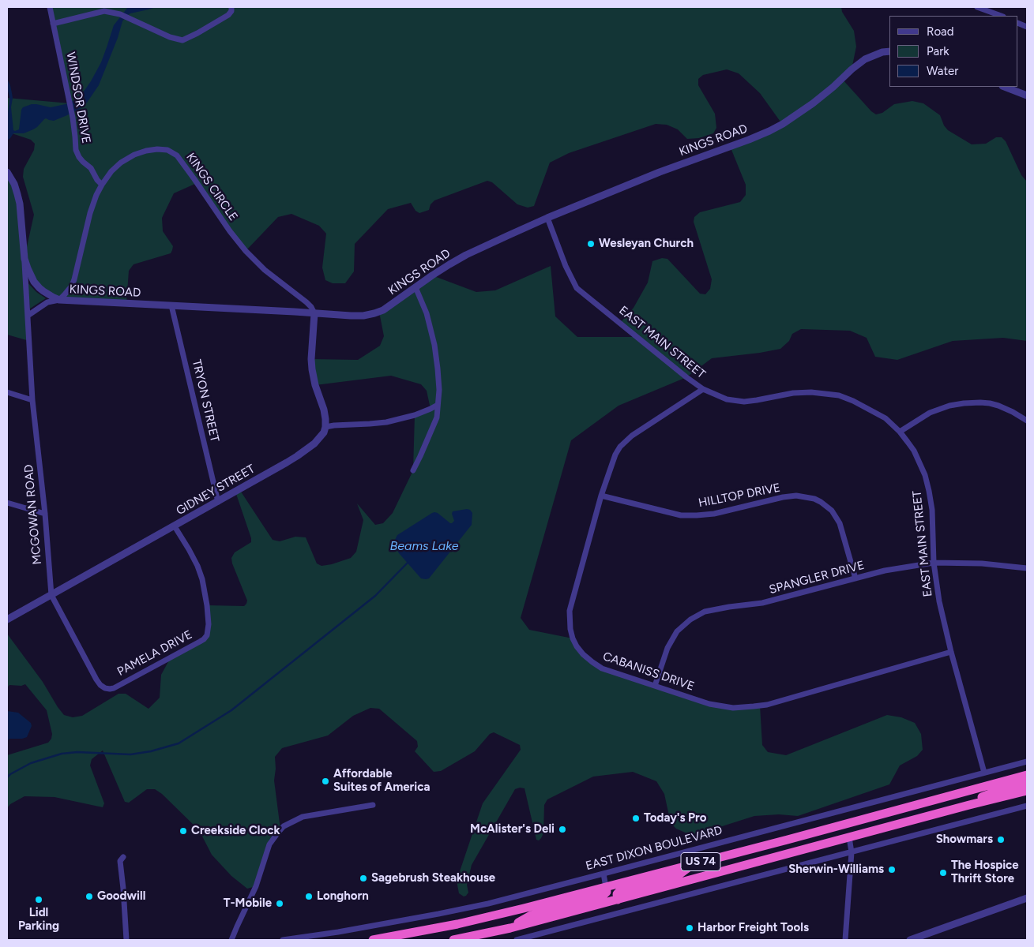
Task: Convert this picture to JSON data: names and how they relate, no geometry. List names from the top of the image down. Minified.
{"streets":{"highway":["EAST DIXON BOULEVARD","US 74"],"street":["WINDSOR DRIVE","KINGS ROAD","KINGS CIRCLE","EAST MAIN STREET","TRYON STREET","GIDNEY STREET","HILLTOP DRIVE","MCGOWAN ROAD","SPANGLER DRIVE","PAMELA DRIVE","CABANISS DRIVE"]},"crossings":[["WINDSOR DRIVE","KINGS CIRCLE"],["KINGS ROAD","KINGS CIRCLE"],["KINGS ROAD","EAST MAIN STREET"],["KINGS ROAD","TRYON STREET"],["KINGS ROAD","MCGOWAN ROAD"],["EAST MAIN STREET","SPANGLER DRIVE"],["EAST MAIN STREET","CABANISS DRIVE"],["EAST MAIN STREET","EAST DIXON BOULEVARD"],["TRYON STREET","GIDNEY STREET"],["GIDNEY STREET","MCGOWAN ROAD"],["GIDNEY STREET","PAMELA DRIVE"],["HILLTOP DRIVE","SPANGLER DRIVE"],["HILLTOP DRIVE","CABANISS DRIVE"],["MCGOWAN ROAD","PAMELA DRIVE"],["SPANGLER DRIVE","CABANISS DRIVE"]],"water":["Beams Lake"],"places":["Wesleyan Church","Affordable Suites of America","Today's Pro","McAlister's Deli","Creekside Clock","Showmars","Sherwin-Williams","The Hospice Thrift Store","Sagebrush Steakhouse","Goodwill","Longhorn","Lidl Parking","T-Mobile","Harbor Freight Tools"],"legend":["Road","Park","Water"]}
